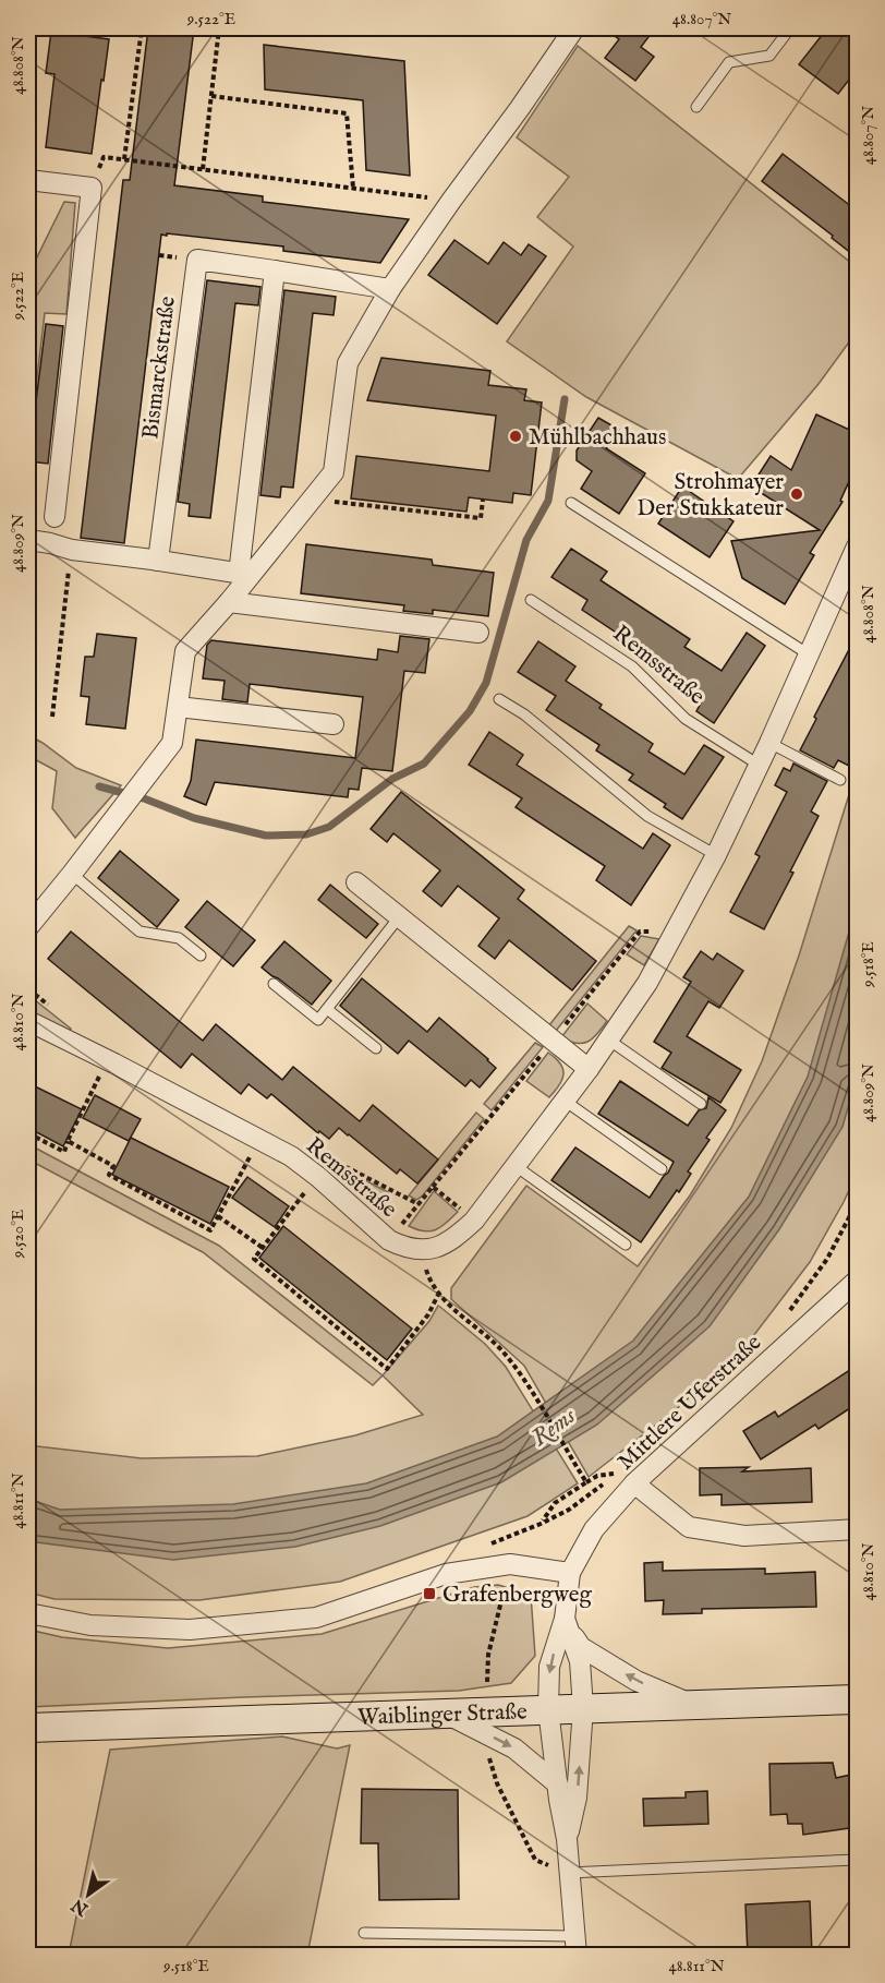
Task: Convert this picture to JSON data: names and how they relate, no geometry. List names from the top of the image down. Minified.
{"streets":{"main road":["Waiblinger Straße"],"street":["Bismarckstraße","Remsstraße","Mittlere Uferstraße"]},"crossings":[["Mittlere Uferstraße","Waiblinger Straße"]],"water":["Rems"],"places":{"other":["Mühlbachhaus","Strohmayer Der Stukkateur"],"transit":["Grafenbergweg"]},"north":"bottom left","coordinates":["9.522°E","48.807°N","48.808°N","48.809°N","9.518°E","48.810°N","9.520°E","48.811°N"]}
